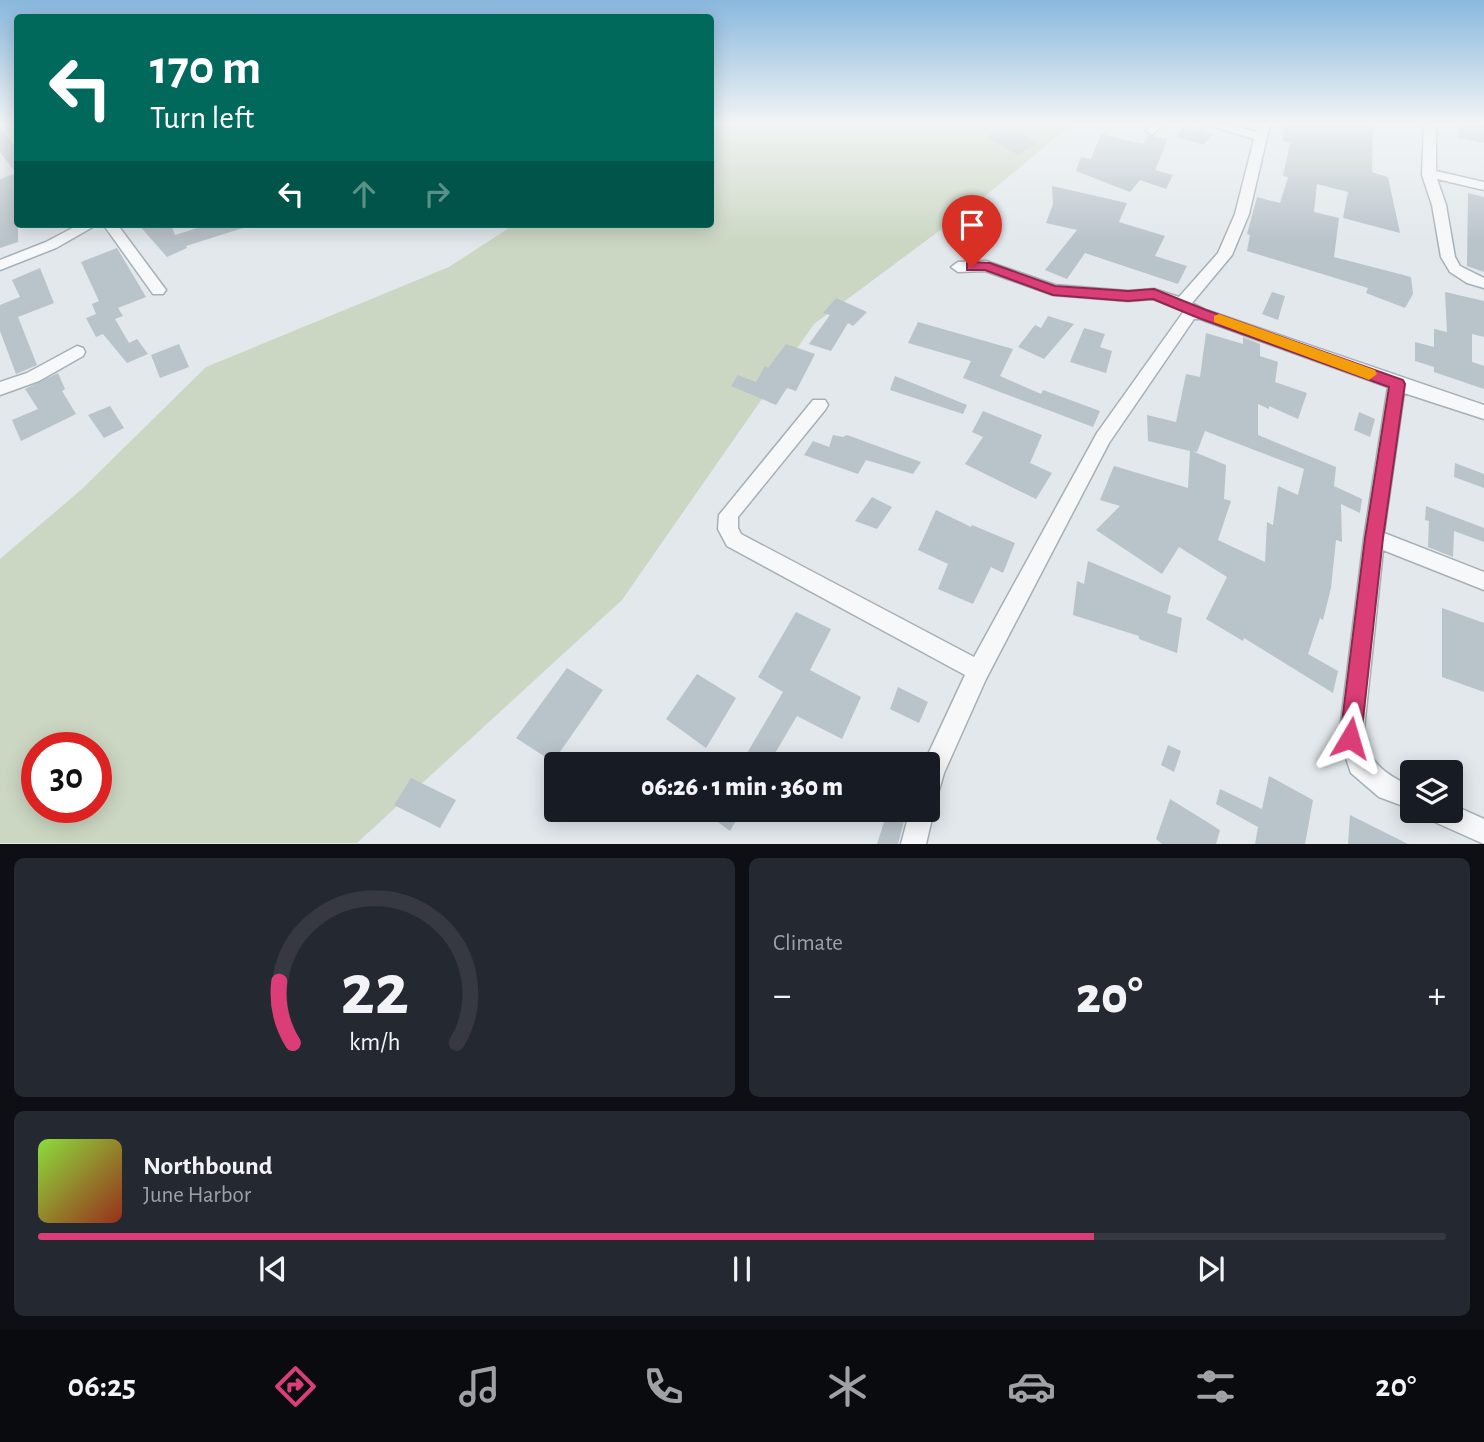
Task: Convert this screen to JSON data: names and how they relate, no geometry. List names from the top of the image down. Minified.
{"page":{"turn":["170 m","Turn left"],"limit":"30","trip":"06:26 · 1 min · 360 m","tile":"Climate","heat":["−","20°","+"],"song":["Northbound","June Harbor"],"tabs":["06:25","20°"],"gauge":["22","km/h"]}}
